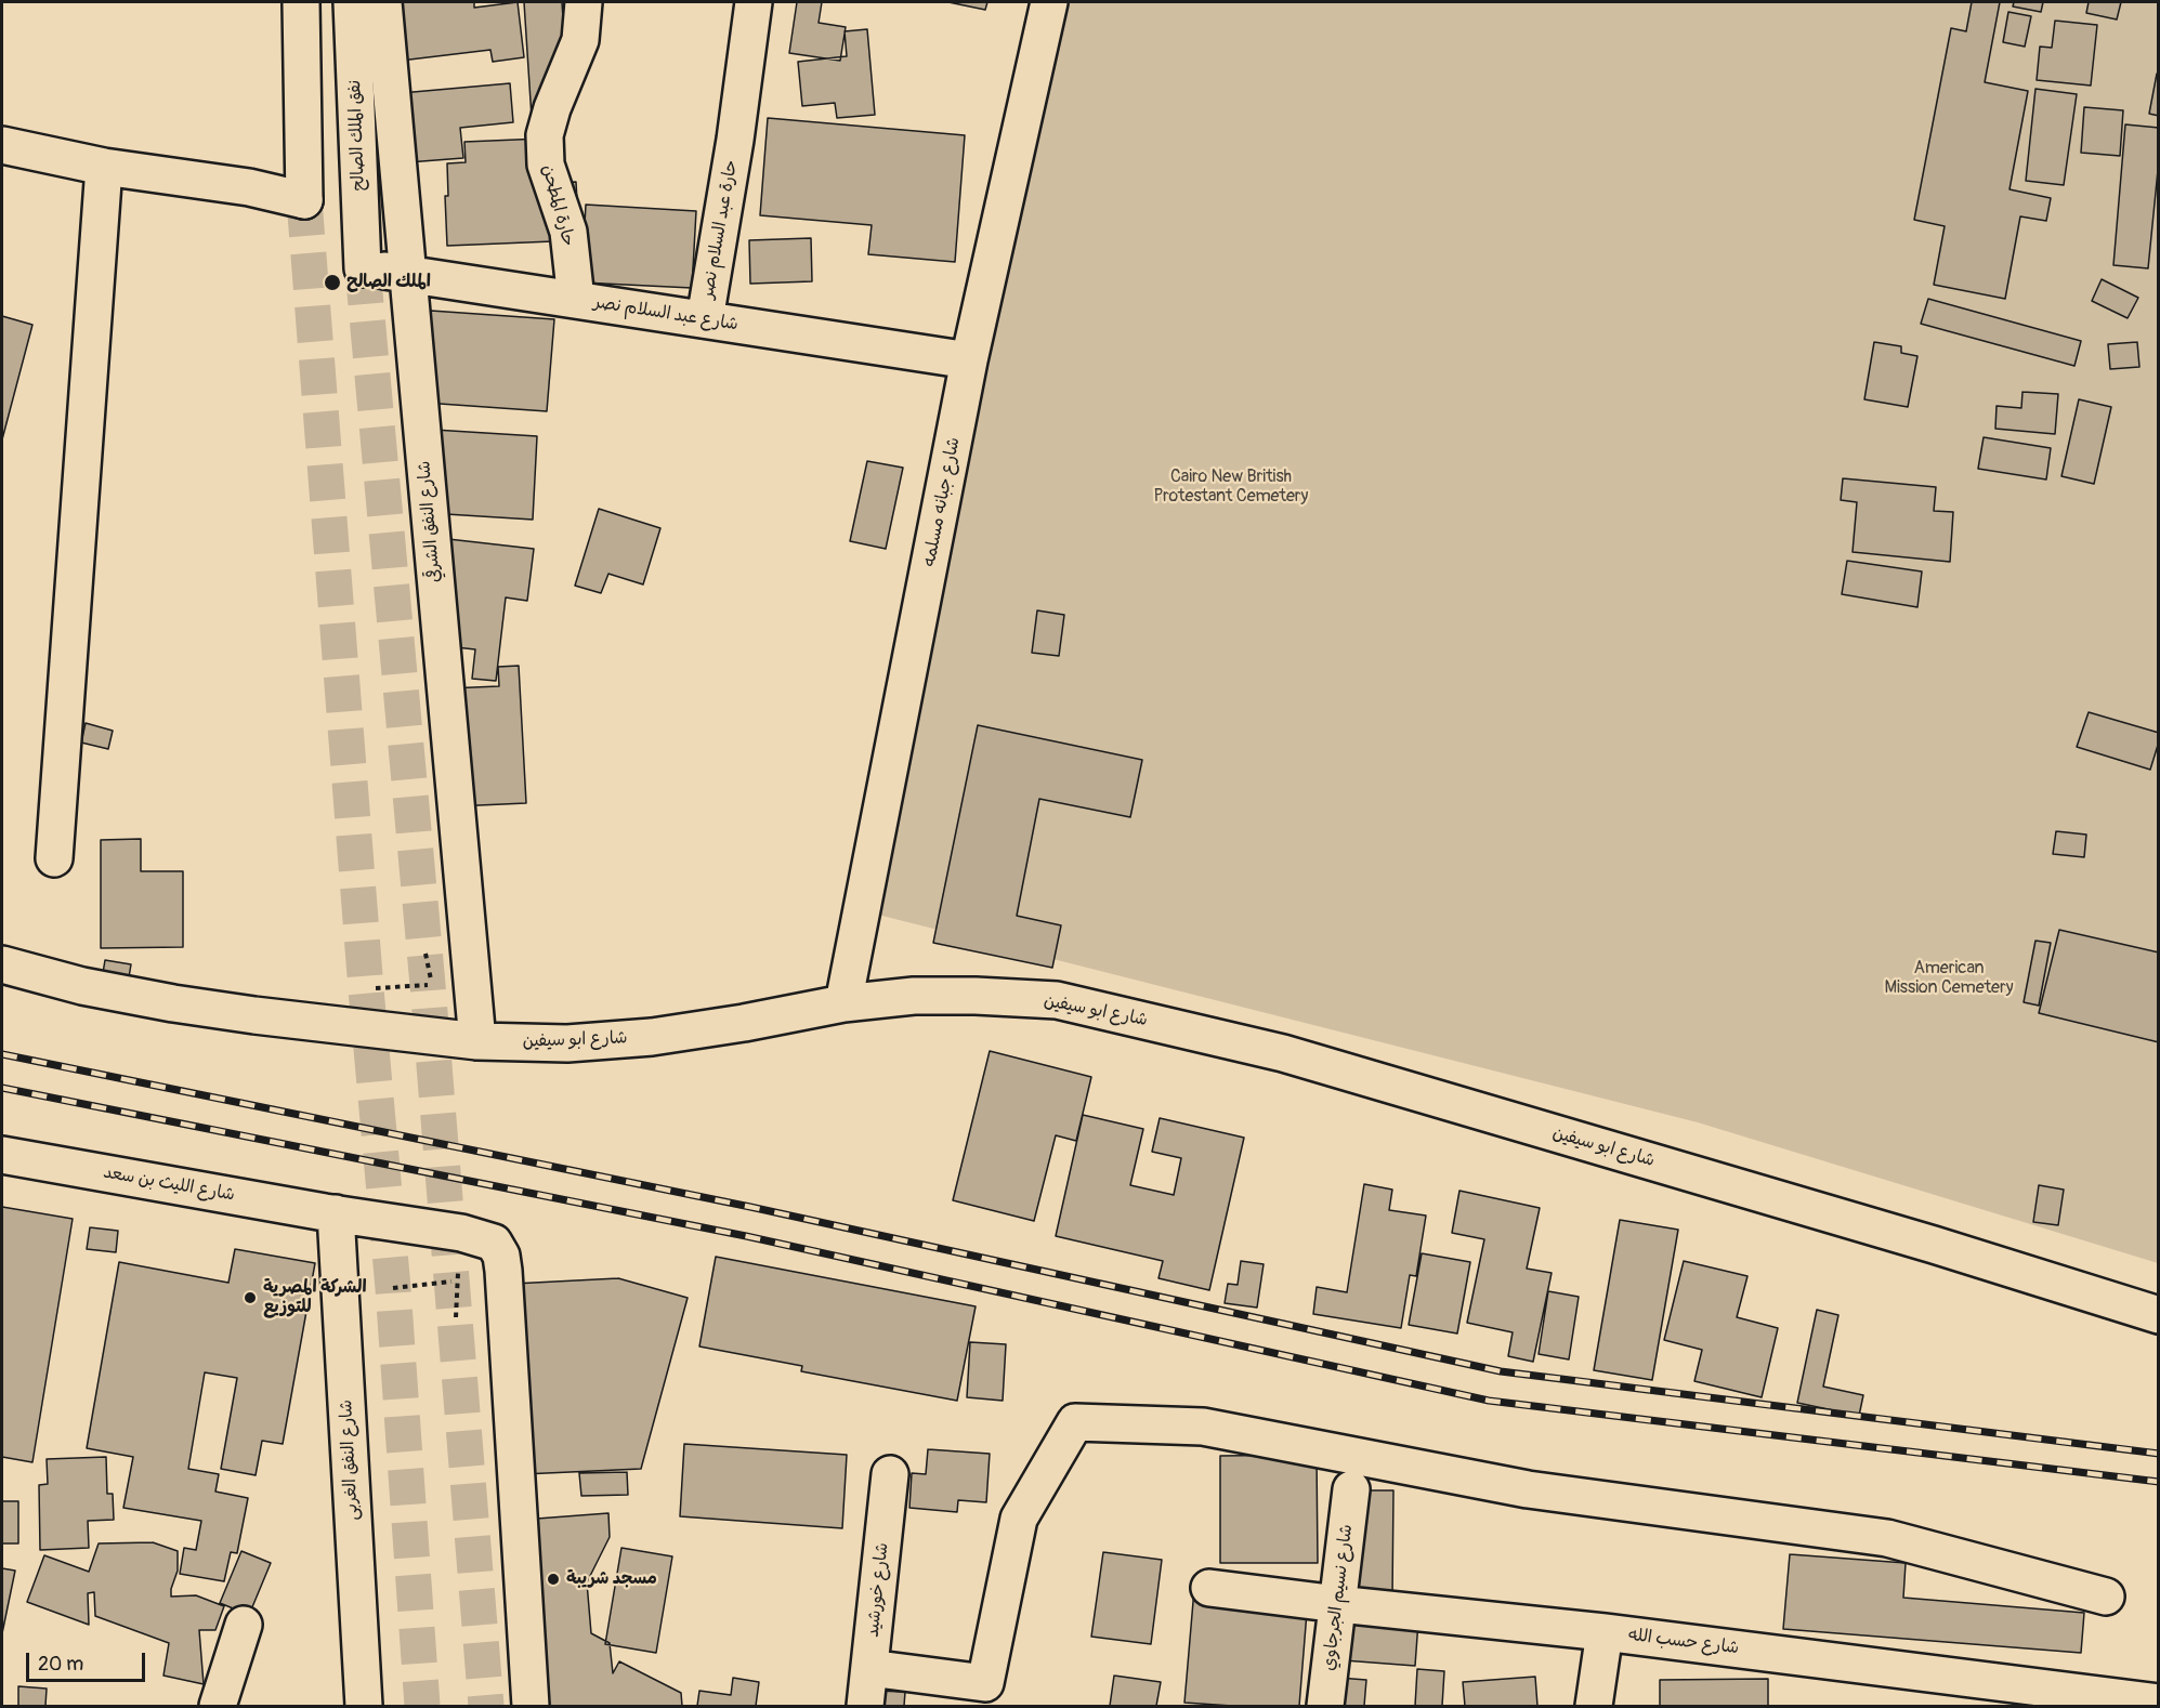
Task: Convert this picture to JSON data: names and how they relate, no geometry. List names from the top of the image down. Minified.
{"streets":{"main road":["نفق الملك الصالح","حارة المطحن","حارة عبد السلام نصر","شارع عبد السلام نصر","شارع جبانه مسلمه","شارع النفق الشرقي","شارع ابو سيفين","شارع الليث بن سعد","شارع النفق الغربى","شارع خورشيد","شارع نسيم الجرجاوي","شارع حسب الله"]},"crossings":[["نفق الملك الصالح","شارع عبد السلام نصر"],["حارة المطحن","شارع عبد السلام نصر"],["حارة عبد السلام نصر","شارع عبد السلام نصر"],["شارع عبد السلام نصر","شارع جبانه مسلمه"],["شارع عبد السلام نصر","شارع النفق الشرقي"],["شارع جبانه مسلمه","شارع ابو سيفين"],["شارع النفق الشرقي","شارع ابو سيفين"],["شارع الليث بن سعد","شارع النفق الغربى"],["شارع نسيم الجرجاوي","شارع حسب الله"]],"parks":["Cairo New British Protestant Cemetery","American Mission Cemetery"],"places":["الملك الصالح","الشركة المصرية للتوزيع","مسجد شريبة"],"scale_bar":"20 m"}
